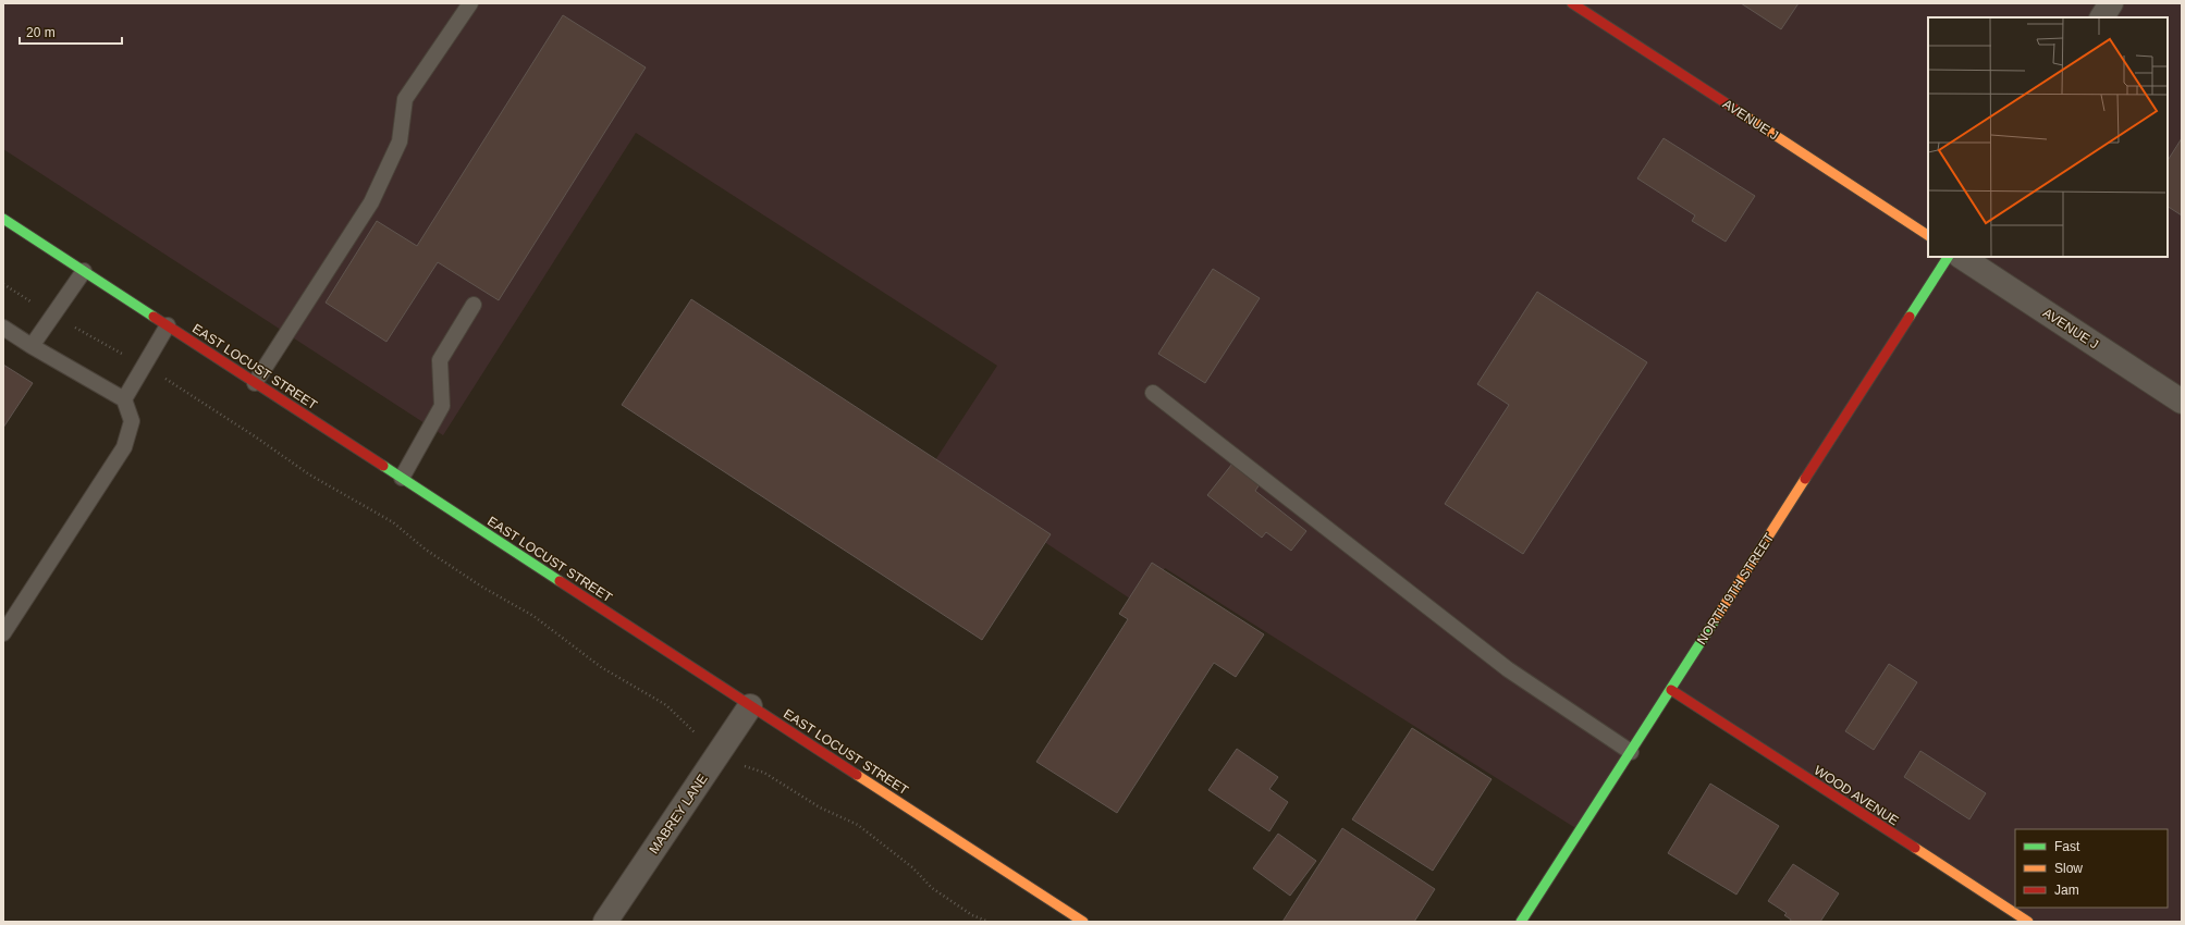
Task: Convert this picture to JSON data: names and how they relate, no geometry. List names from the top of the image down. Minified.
{"streets":{"street":["AVENUE J","EAST LOCUST STREET","NORTH 9TH STREET","WOOD AVENUE","MABREY LANE"]},"crossings":[["EAST LOCUST STREET","MABREY LANE"],["NORTH 9TH STREET","WOOD AVENUE"]],"legend":["Fast","Slow","Jam"],"scale_bar":"20 m"}
